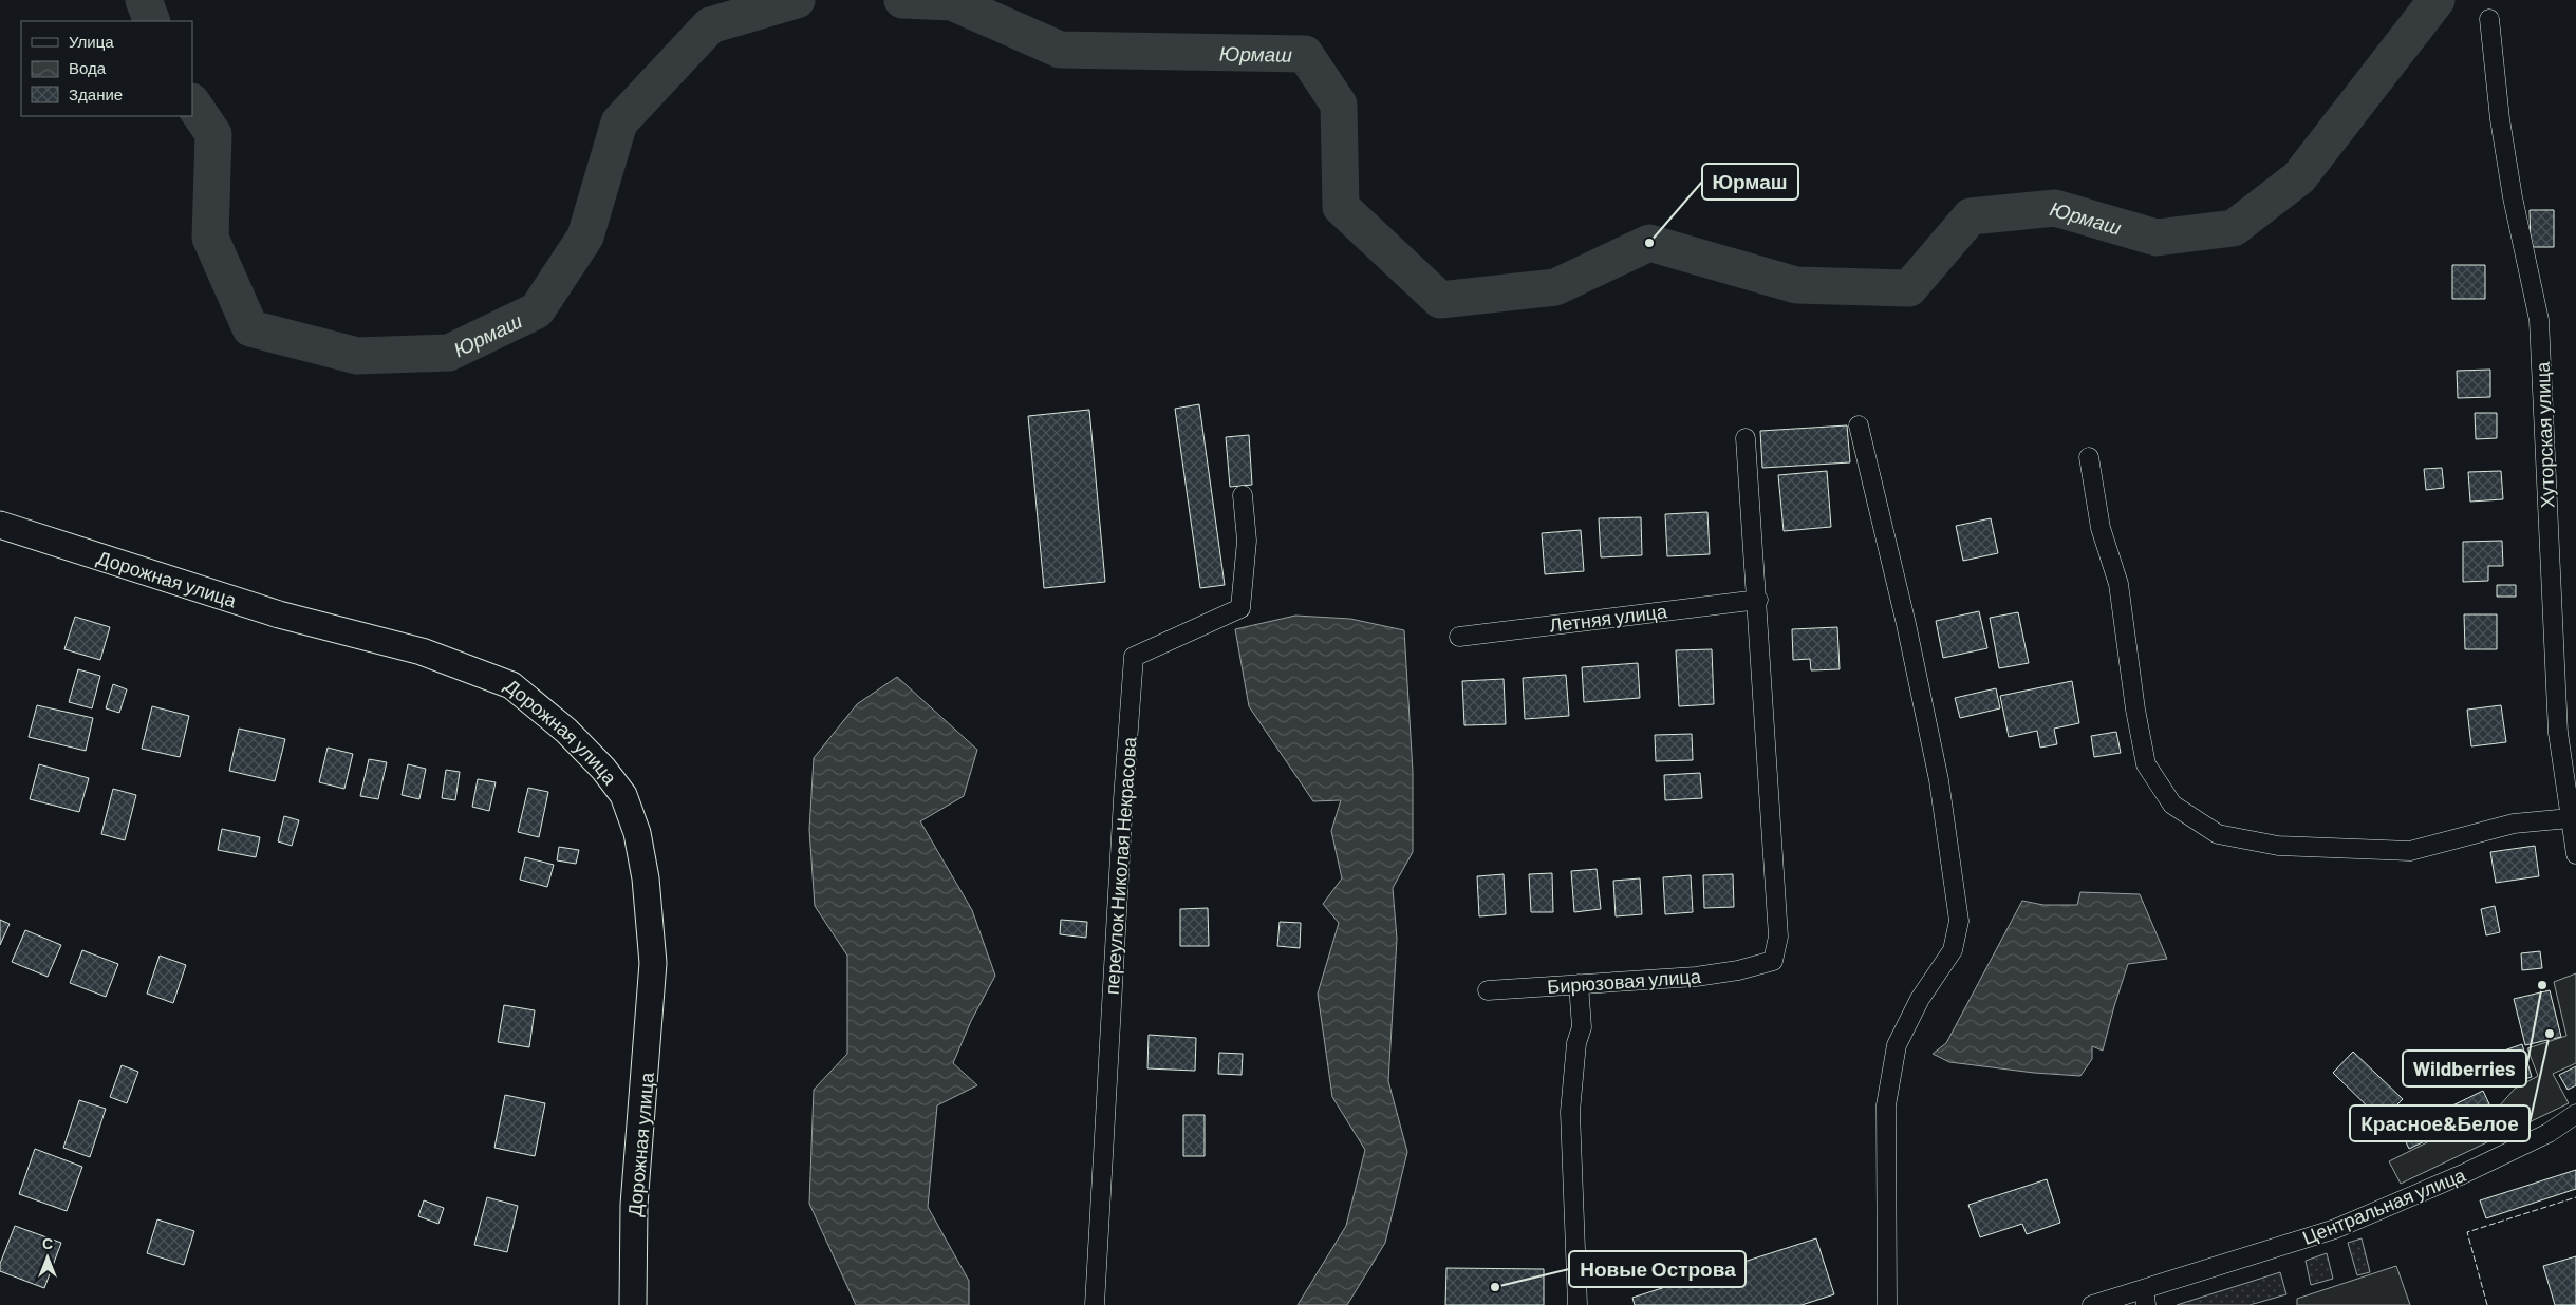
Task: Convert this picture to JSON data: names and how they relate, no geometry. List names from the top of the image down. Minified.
{"streets":{"street":["Хуторская улица","Дорожная улица","Летняя улица","переулок Николая Некрасова","Бирюзовая улица","Центральная улица"]},"crossings":[["Летняя улица","Бирюзовая улица"]],"water":["Юрмаш"],"places":["Юрмаш","Wildberries","Красное&Белое","Новые Острова"],"legend":["Улица","Вода","Здание"],"north":"top"}
